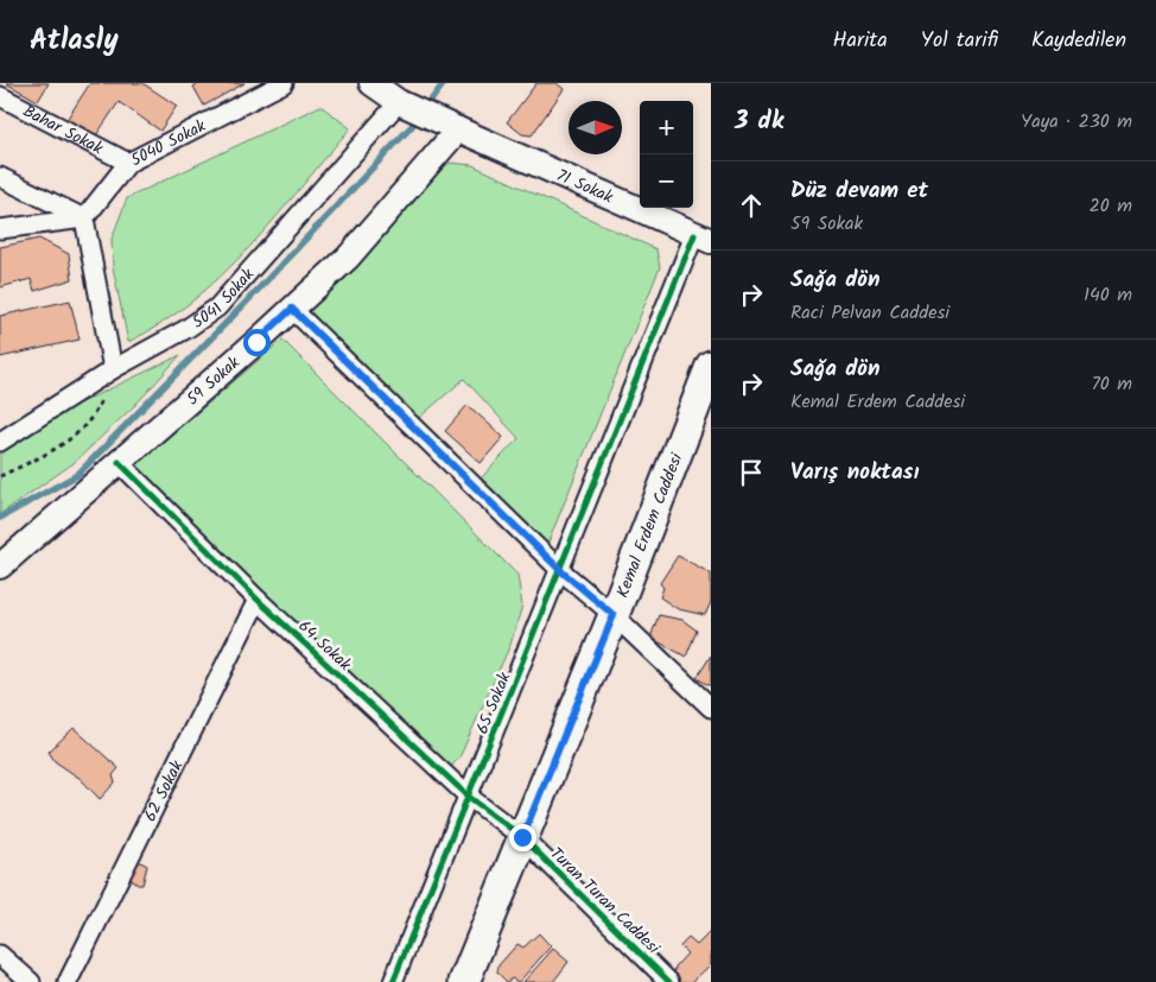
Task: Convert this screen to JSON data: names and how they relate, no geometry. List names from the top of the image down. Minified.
{"streets":{"main road":["Kemal Erdem Caddesi"],"street":["Bahar Sokak","5040 Sokak","71 Sokak","5041 Sokak","59 Sokak","64 Sokak","65 Sokak","62 Sokak","Turan Turan Caddesi"]},"crossings":[["Bahar Sokak","5040 Sokak"],["71 Sokak","5041 Sokak"],["71 Sokak","59 Sokak"],["71 Sokak","65 Sokak"],["59 Sokak","64 Sokak"],["Kemal Erdem Caddesi","64 Sokak"],["Kemal Erdem Caddesi","Turan Turan Caddesi"],["64 Sokak","65 Sokak"],["64 Sokak","62 Sokak"],["64 Sokak","Turan Turan Caddesi"]],"north":"right","page":{"header":"Atlasly","nav":["Harita","Yol tarifi","Kaydedilen"],"heading":["3 dk","Yaya · 230 m"],"map_buttons":["+","−"],"list":[["Düz devam et","59 Sokak","20 m"],["Sağa dön","Raci Pelvan Caddesi","140 m"],["Sağa dön","Kemal Erdem Caddesi","70 m"],"Varış noktası"]}}
